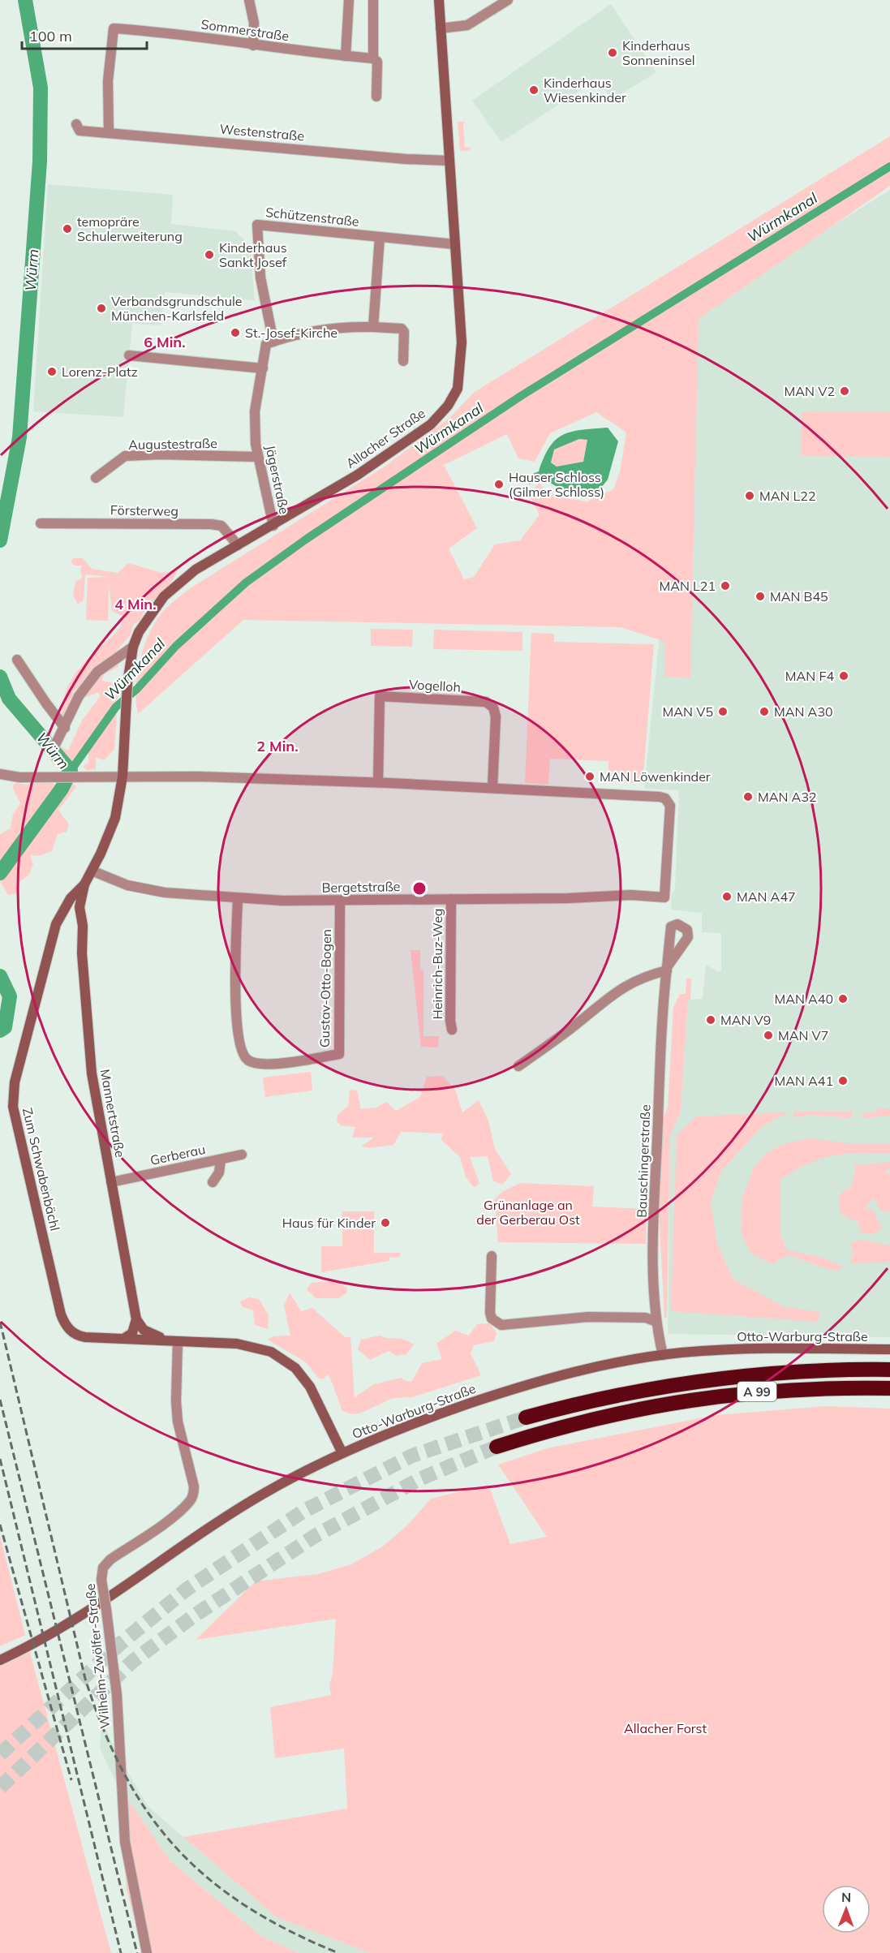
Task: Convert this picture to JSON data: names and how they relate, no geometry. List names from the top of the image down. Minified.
{"streets":{"highway":["A 99"],"street":["Sommerstraße","Westenstraße","Schützenstraße","Allacher Straße","Augustestraße","Jägerstraße","Försterweg","Vogelloh","Bergetstraße","Heinrich-Buz-Weg","Gustav-Otto-Bogen","Mannertstraße","Gerberau","Bauschingerstraße","Zum Schwabenbächl","Otto-Warburg-Straße","Wilhelm-Zwölfer-Straße"]},"crossings":[["Sommerstraße","Westenstraße"],["Westenstraße","Allacher Straße"],["Schützenstraße","Allacher Straße"],["Schützenstraße","Jägerstraße"],["Allacher Straße","Jägerstraße"],["Allacher Straße","Försterweg"],["Allacher Straße","Zum Schwabenbächl"],["Augustestraße","Jägerstraße"],["Vogelloh","Bergetstraße"],["Bergetstraße","Heinrich-Buz-Weg"],["Bergetstraße","Gustav-Otto-Bogen"],["Bergetstraße","Zum Schwabenbächl"],["Mannertstraße","Gerberau"],["Mannertstraße","Zum Schwabenbächl"],["Bauschingerstraße","Otto-Warburg-Straße"],["Zum Schwabenbächl","Otto-Warburg-Straße"],["Zum Schwabenbächl","Wilhelm-Zwölfer-Straße"]],"water":["Würmkanal","Würm"],"parks":["Grünanlage an der Gerberau Ost","Allacher Forst"],"places":["Kinderhaus Sonneninsel","Kinderhaus Wiesenkinder","temopräre Schulerweiterung","Kinderhaus Sankt Josef","Verbandsgrundschule München-Karlsfeld","St.-Josef-Kirche","Lorenz-Platz","MAN V2","Hauser Schloss (Gilmer Schloss)","MAN L22","MAN L21","MAN B45","MAN F4","MAN V5","MAN A30","MAN Löwenkinder","MAN A32","MAN A47","MAN A40","MAN V9","MAN V7","MAN A41","Haus für Kinder"],"scale_bar":"100 m","north":"top","rings":["6 Min.","4 Min.","2 Min."]}
